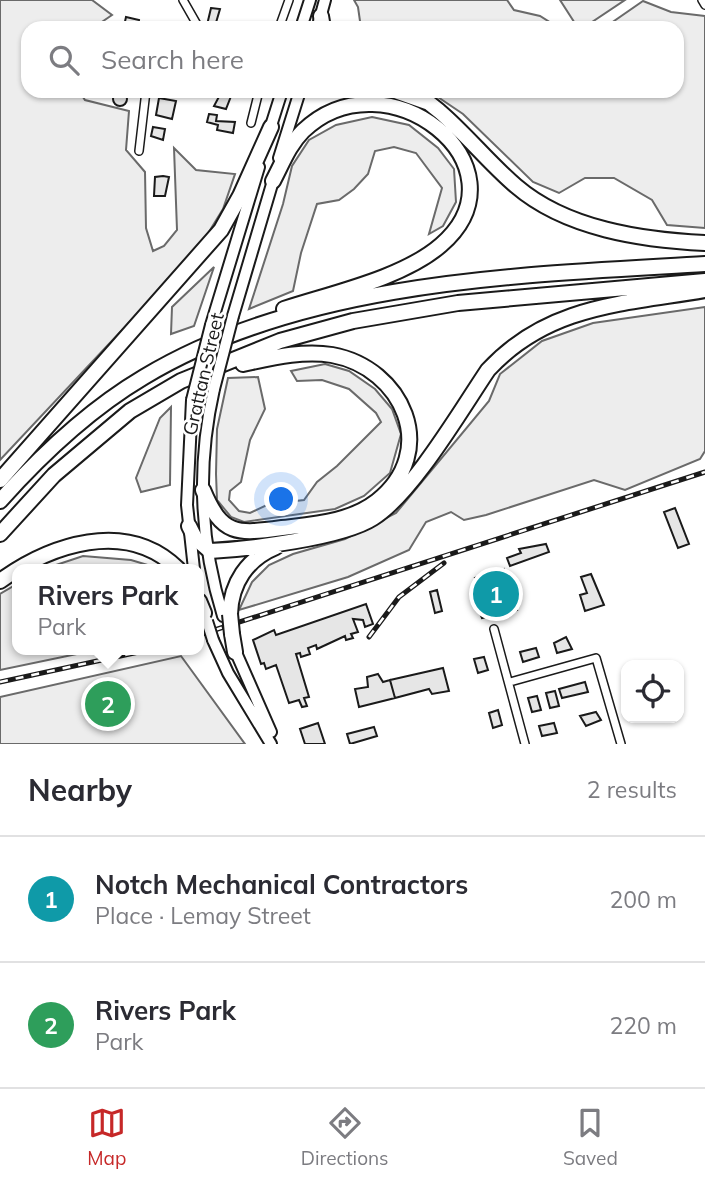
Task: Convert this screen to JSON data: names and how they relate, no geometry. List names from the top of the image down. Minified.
{"streets":{"main road":["Grattan Street"]},"page":{"search":"Search here","popup":["Rivers Park","Park"],"pins":["1","2"],"heading":["Nearby","2 results"],"list":[{"mark":"1","name":"Notch Mechanical Contractors","note":"Place · Lemay Street","value":"200 m"},{"mark":"2","name":"Rivers Park","note":"Park","value":"220 m"}],"nav":["Map","Directions","Saved"]}}
